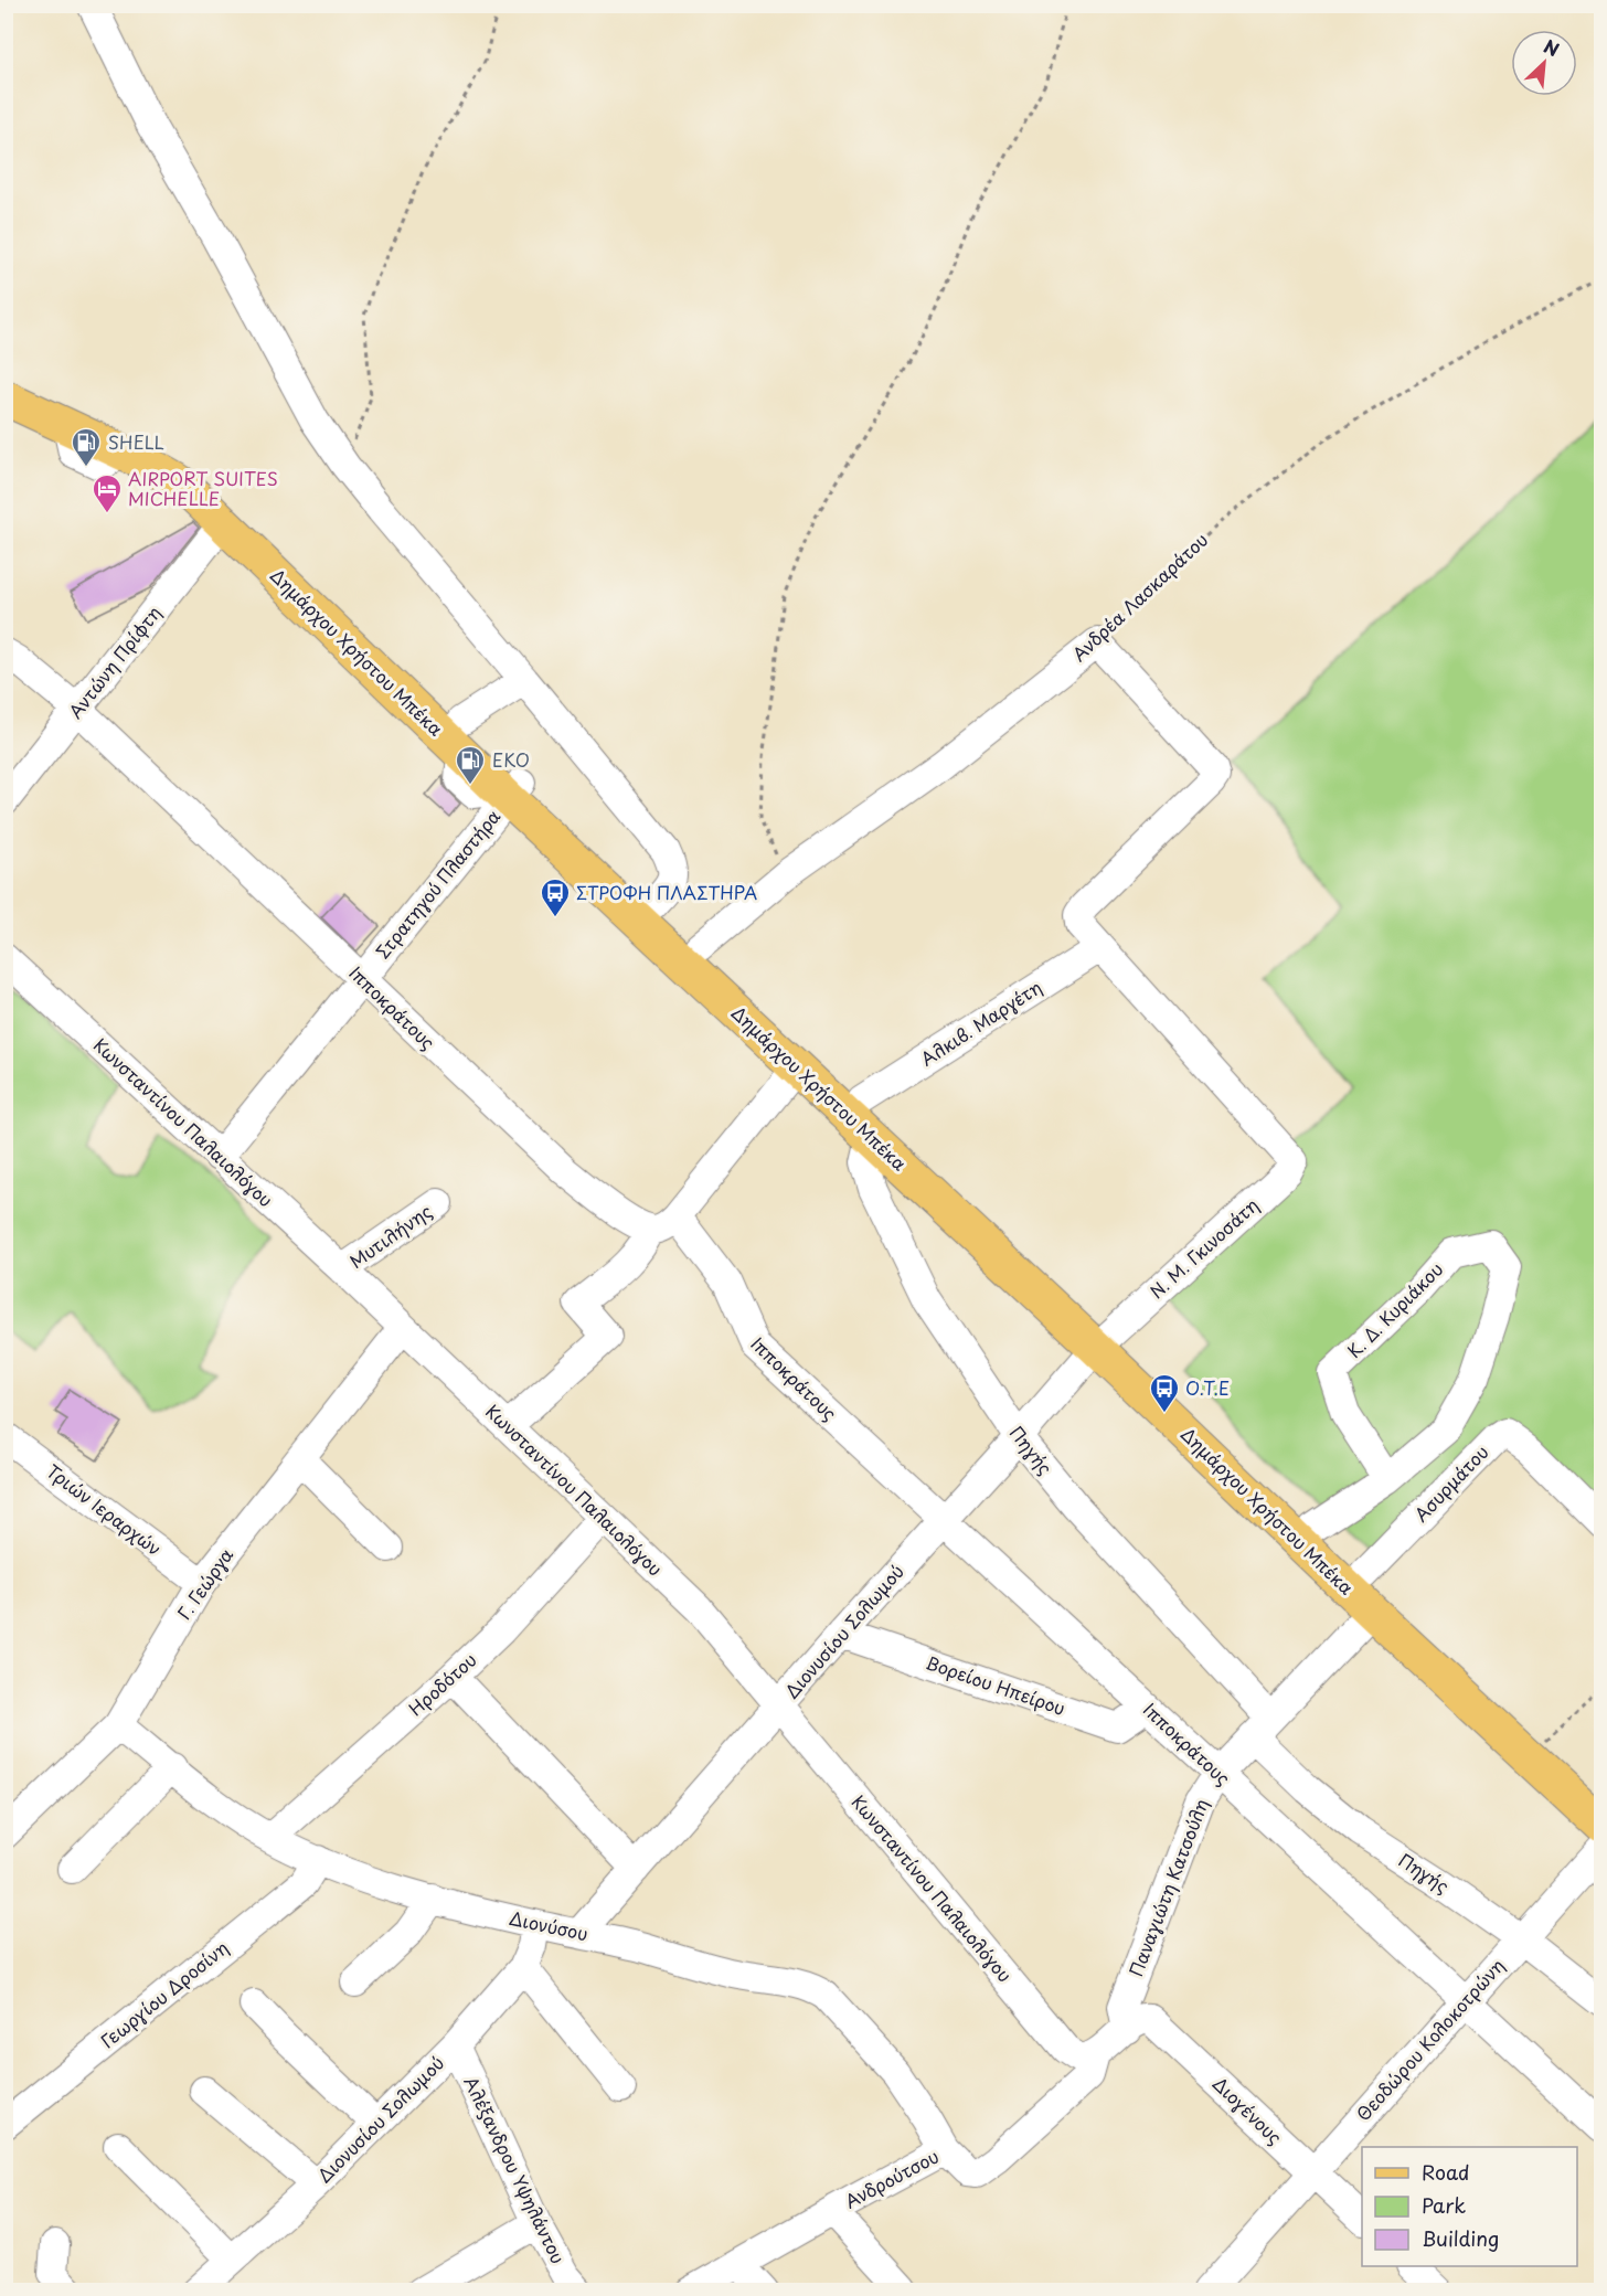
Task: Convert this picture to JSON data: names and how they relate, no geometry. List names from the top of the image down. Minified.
{"streets":{"main road":["Δημάρχου Χρήστου Μπέκα"],"street":["Ανδρέα Λασκαράτου","Αντώνη Πρίφτη","Στρατηγού Πλαστήρα","Ιπποκράτους","Αλκιβ. Μαργέτη","Κωνσταντίνου Παλαιολόγου","Μυτιλήνης","Ν. Μ. Γκινοσάτη","Κ. Δ. Κυριάκου","Πηγής","Ασυρμάτου","Τριών Ιεραρχών","Γ. Γεώργα","Διονυσίου Σολωμού","Ηροδότου","Βορείου Ηπείρου","Παναγιώτη Κατσούλη","Διονύσου","Γεωργίου Δροσίνη","Θεοδώρου Κολοκοτρώνη","Διογένους","Αλέξανδρου Υψηλάντου","Ανδρούτσου"]},"crossings":[["Ανδρέα Λασκαράτου","Δημάρχου Χρήστου Μπέκα"],["Δημάρχου Χρήστου Μπέκα","Αντώνη Πρίφτη"],["Δημάρχου Χρήστου Μπέκα","Στρατηγού Πλαστήρα"],["Δημάρχου Χρήστου Μπέκα","Αλκιβ. Μαργέτη"],["Δημάρχου Χρήστου Μπέκα","Ν. Μ. Γκινοσάτη"],["Δημάρχου Χρήστου Μπέκα","Κ. Δ. Κυριάκου"],["Δημάρχου Χρήστου Μπέκα","Πηγής"],["Δημάρχου Χρήστου Μπέκα","Ασυρμάτου"],["Δημάρχου Χρήστου Μπέκα","Διονυσίου Σολωμού"],["Δημάρχου Χρήστου Μπέκα","Παναγιώτη Κατσούλη"],["Αντώνη Πρίφτη","Ιπποκράτους"],["Στρατηγού Πλαστήρα","Ιπποκράτους"],["Στρατηγού Πλαστήρα","Κωνσταντίνου Παλαιολόγου"],["Ιπποκράτους","Διονυσίου Σολωμού"],["Ιπποκράτους","Βορείου Ηπείρου"],["Ιπποκράτους","Παναγιώτη Κατσούλη"],["Ιπποκράτους","Θεοδώρου Κολοκοτρώνη"],["Αλκιβ. Μαργέτη","Ν. Μ. Γκινοσάτη"],["Κωνσταντίνου Παλαιολόγου","Μυτιλήνης"],["Κωνσταντίνου Παλαιολόγου","Γ. Γεώργα"],["Κωνσταντίνου Παλαιολόγου","Διονυσίου Σολωμού"],["Κωνσταντίνου Παλαιολόγου","Ηροδότου"],["Κωνσταντίνου Παλαιολόγου","Ανδρούτσου"],["Ν. Μ. Γκινοσάτη","Διονυσίου Σολωμού"],["Πηγής","Διονυσίου Σολωμού"],["Πηγής","Παναγιώτη Κατσούλη"],["Πηγής","Θεοδώρου Κολοκοτρώνη"],["Τριών Ιεραρχών","Γ. Γεώργα"],["Γ. Γεώργα","Διονύσου"],["Διονυσίου Σολωμού","Βορείου Ηπείρου"],["Διονυσίου Σολωμού","Διονύσου"],["Διονυσίου Σολωμού","Αλέξανδρου Υψηλάντου"],["Ηροδότου","Διονύσου"],["Παναγιώτη Κατσούλη","Διογένους"],["Διονύσου","Γεωργίου Δροσίνη"],["Διονύσου","Ανδρούτσου"],["Θεοδώρου Κολοκοτρώνη","Διογένους"]],"places":{"fuel station":["SHELL","ΕΚΟ"],"hotel":["AIRPORT SUITES MICHELLE"],"bus stop":["ΣΤΡΟΦΗ ΠΛΑΣΤΗΡΑ","Ο.Τ.Ε"]},"legend":["Road","Park","Building"],"north":"top right"}
